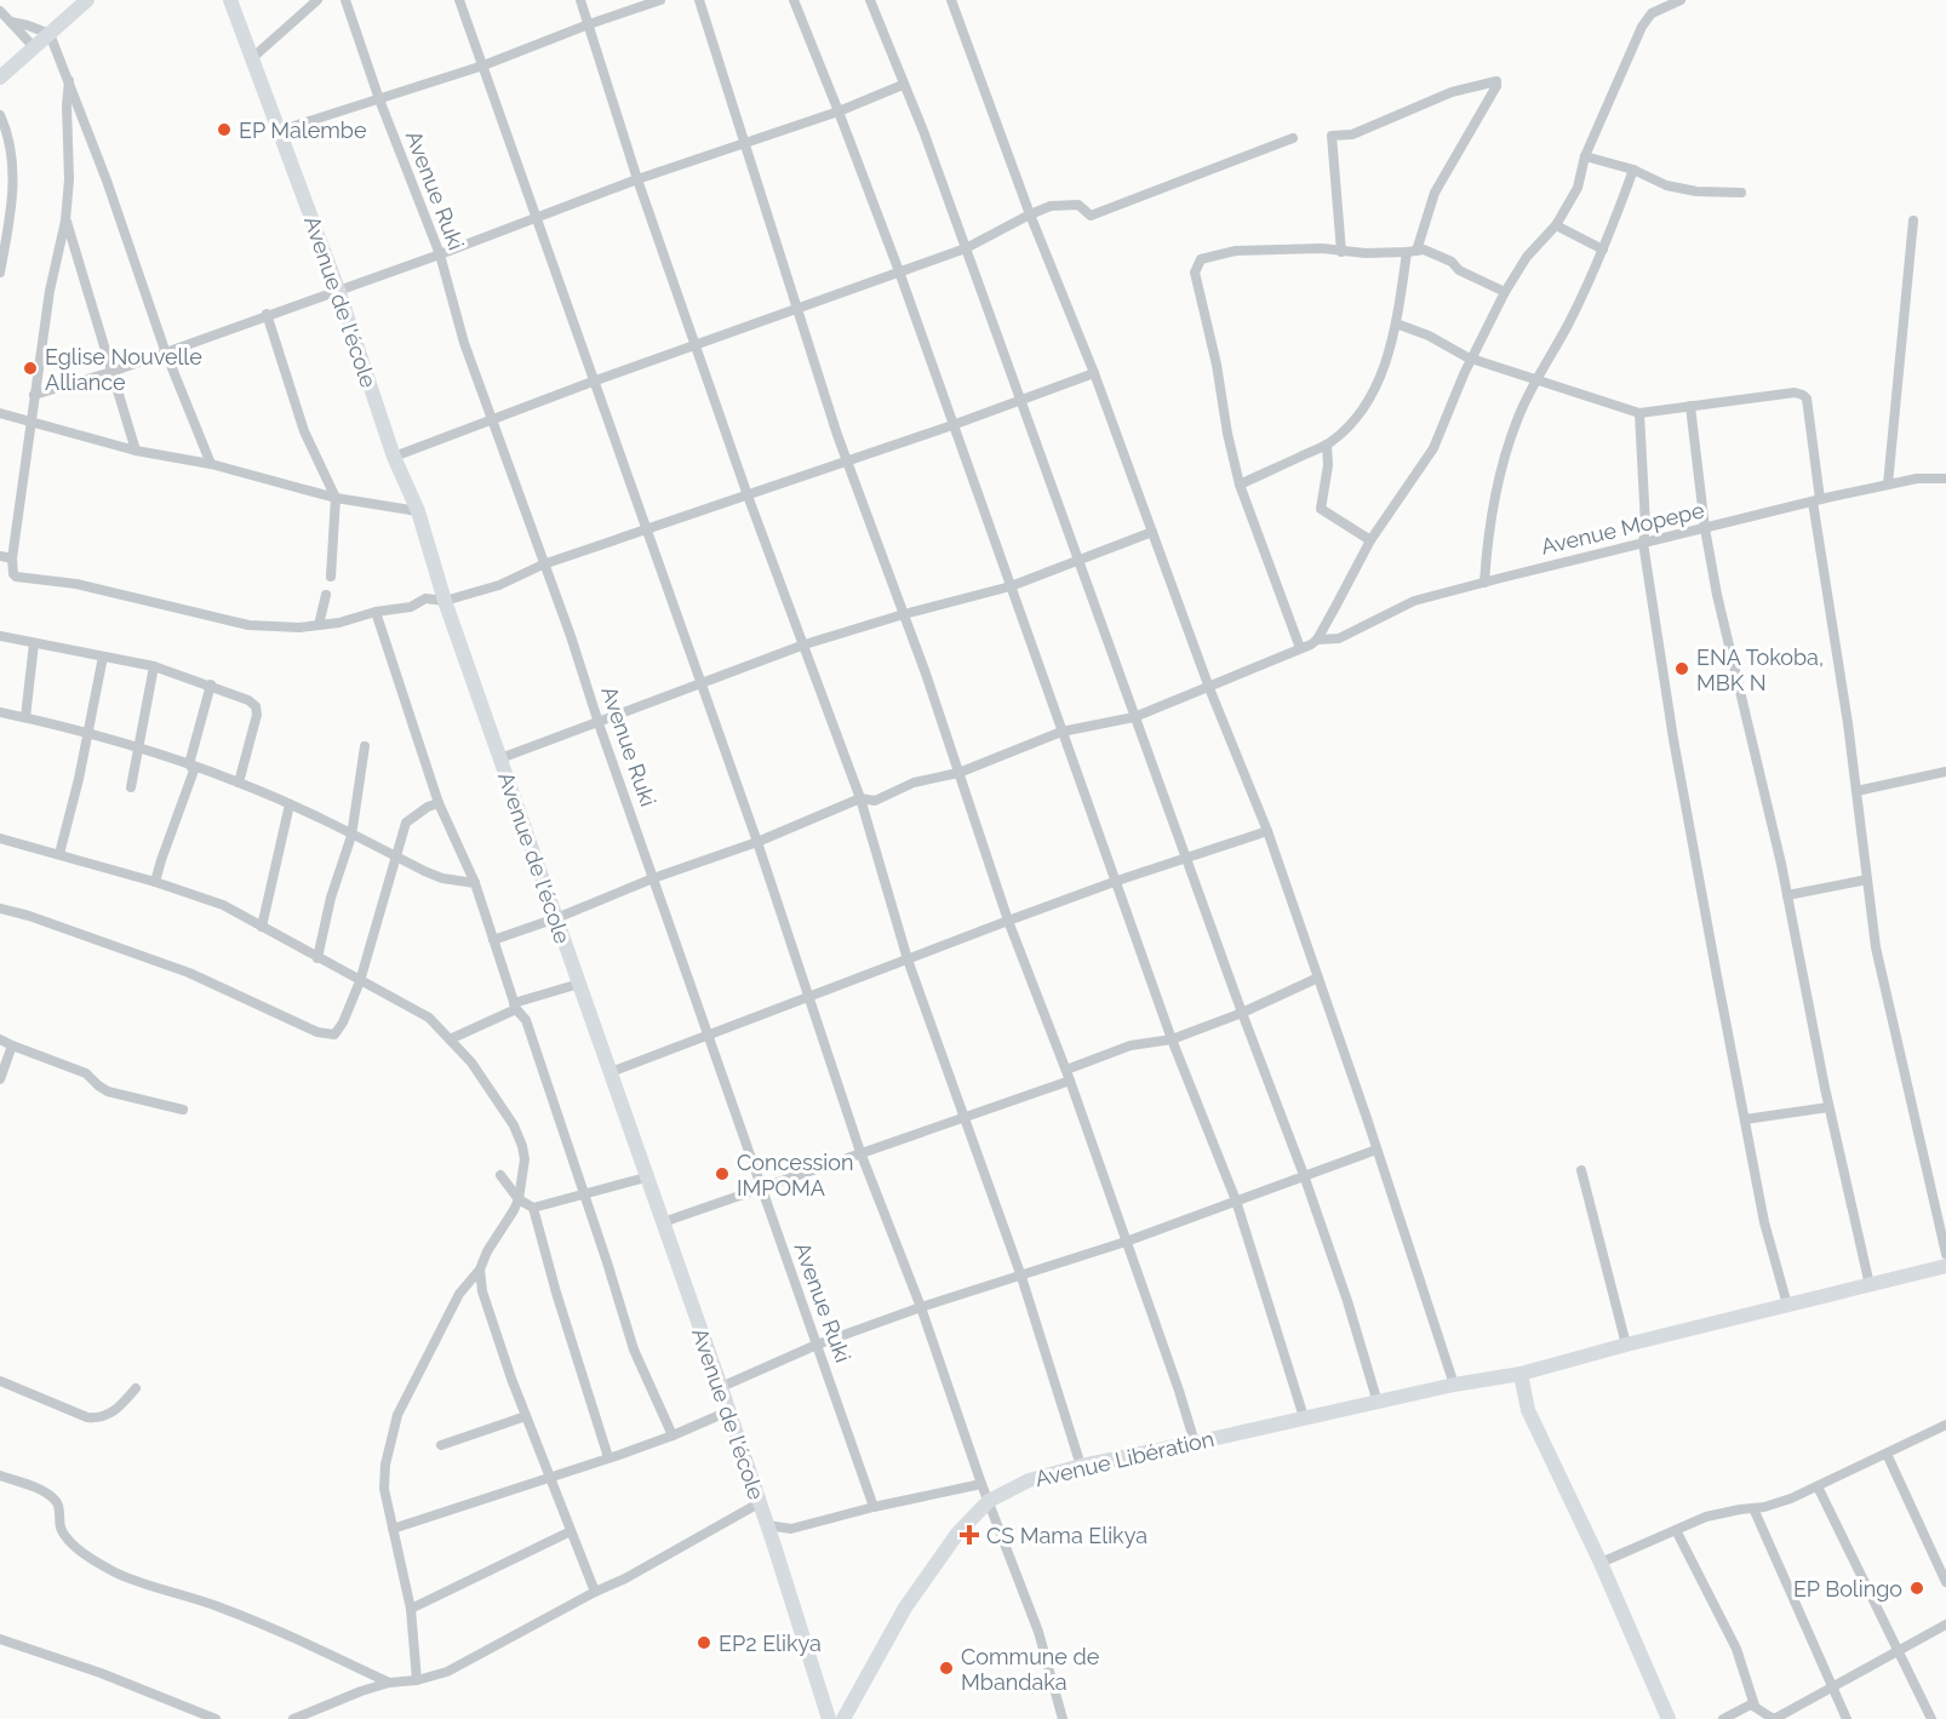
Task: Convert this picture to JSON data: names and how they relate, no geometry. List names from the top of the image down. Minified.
{"streets":{"street":["Avenue Ruki","Avenue de l'école","Avenue Mopepe","Avenue Libération"]},"crossings":[["Avenue Ruki","Avenue Mopepe"],["Avenue de l'école","Avenue Mopepe"]],"places":{"other":["EP Malembe","Eglise Nouvelle Alliance","ENA Tokoba, MBK N","Concession IMPOMA","EP Bolingo","EP2 Elikya","Commune de Mbandaka"],"health":["CS Mama Elikya"]}}
